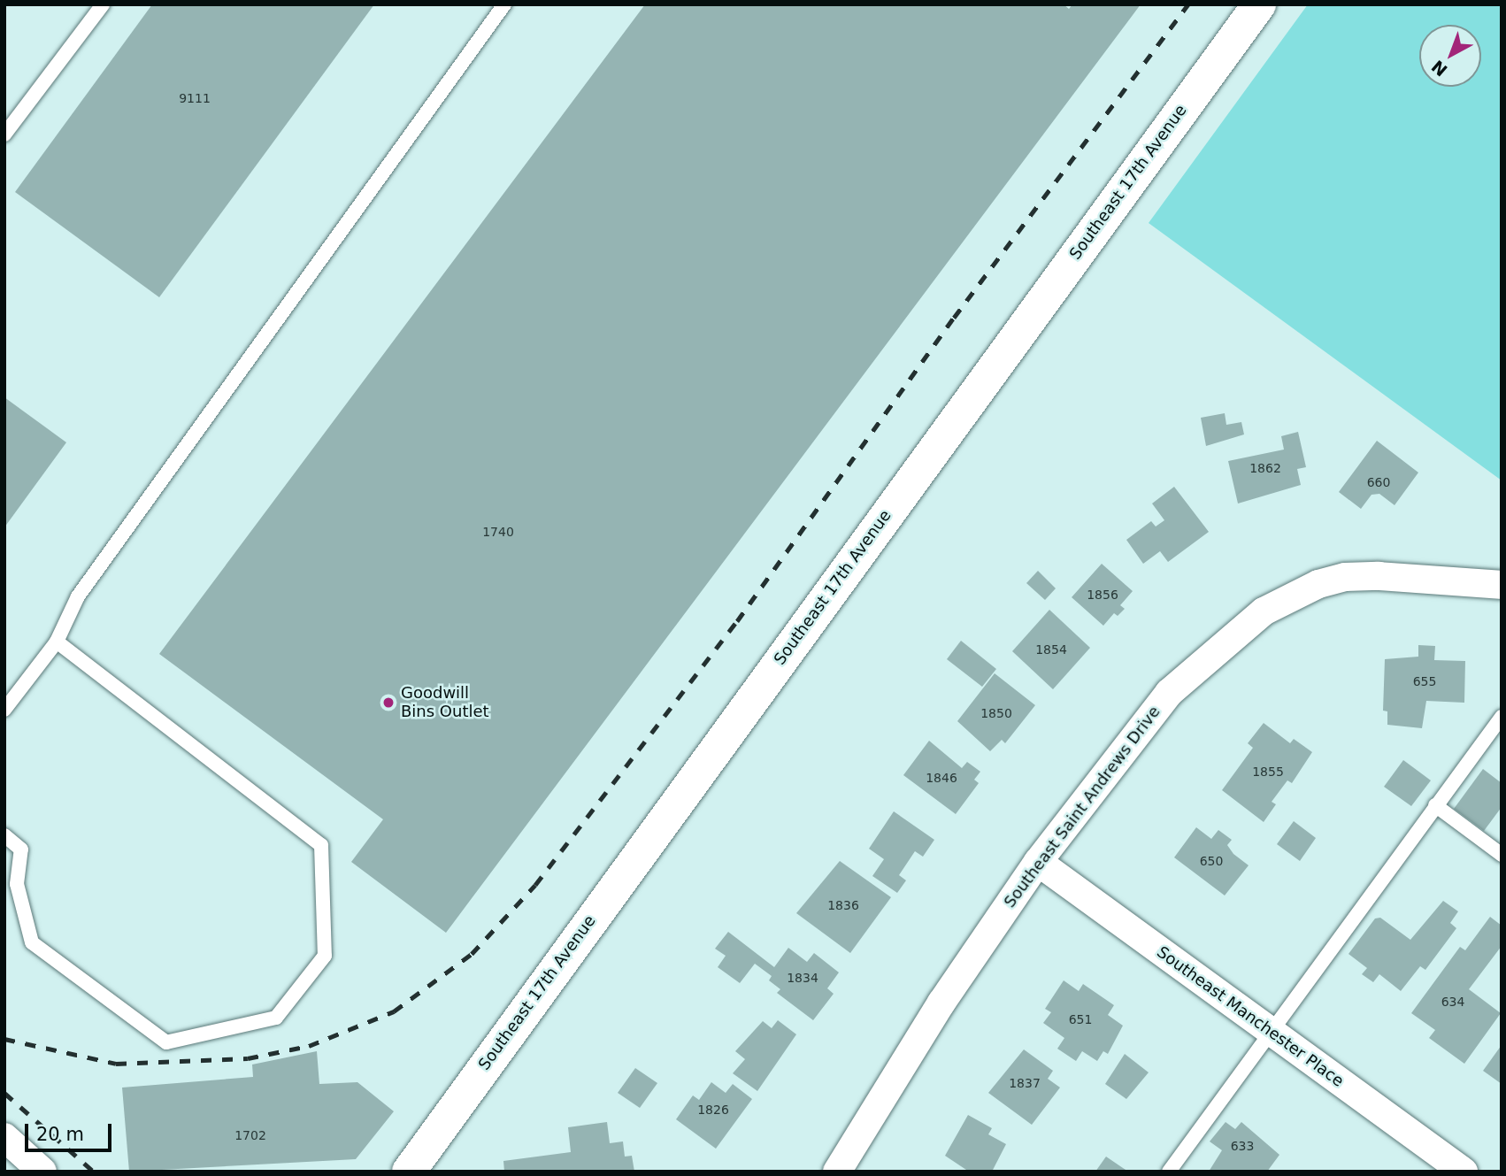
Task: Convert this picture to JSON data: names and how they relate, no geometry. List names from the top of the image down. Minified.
{"streets":{"main road":["Southeast 17th Avenue"],"street":["Southeast Saint Andrews Drive","Southeast Manchester Place"]},"crossings":[["Southeast Saint Andrews Drive","Southeast Manchester Place"]],"places":["Goodwill Bins Outlet"],"house_numbers":["9111","1862","660","1740","1856","1854","655","1850","1855","1846","650","1836","1834","634","651","1837","1826","1702","633"],"scale_bar":"20 m","north":"bottom left"}
